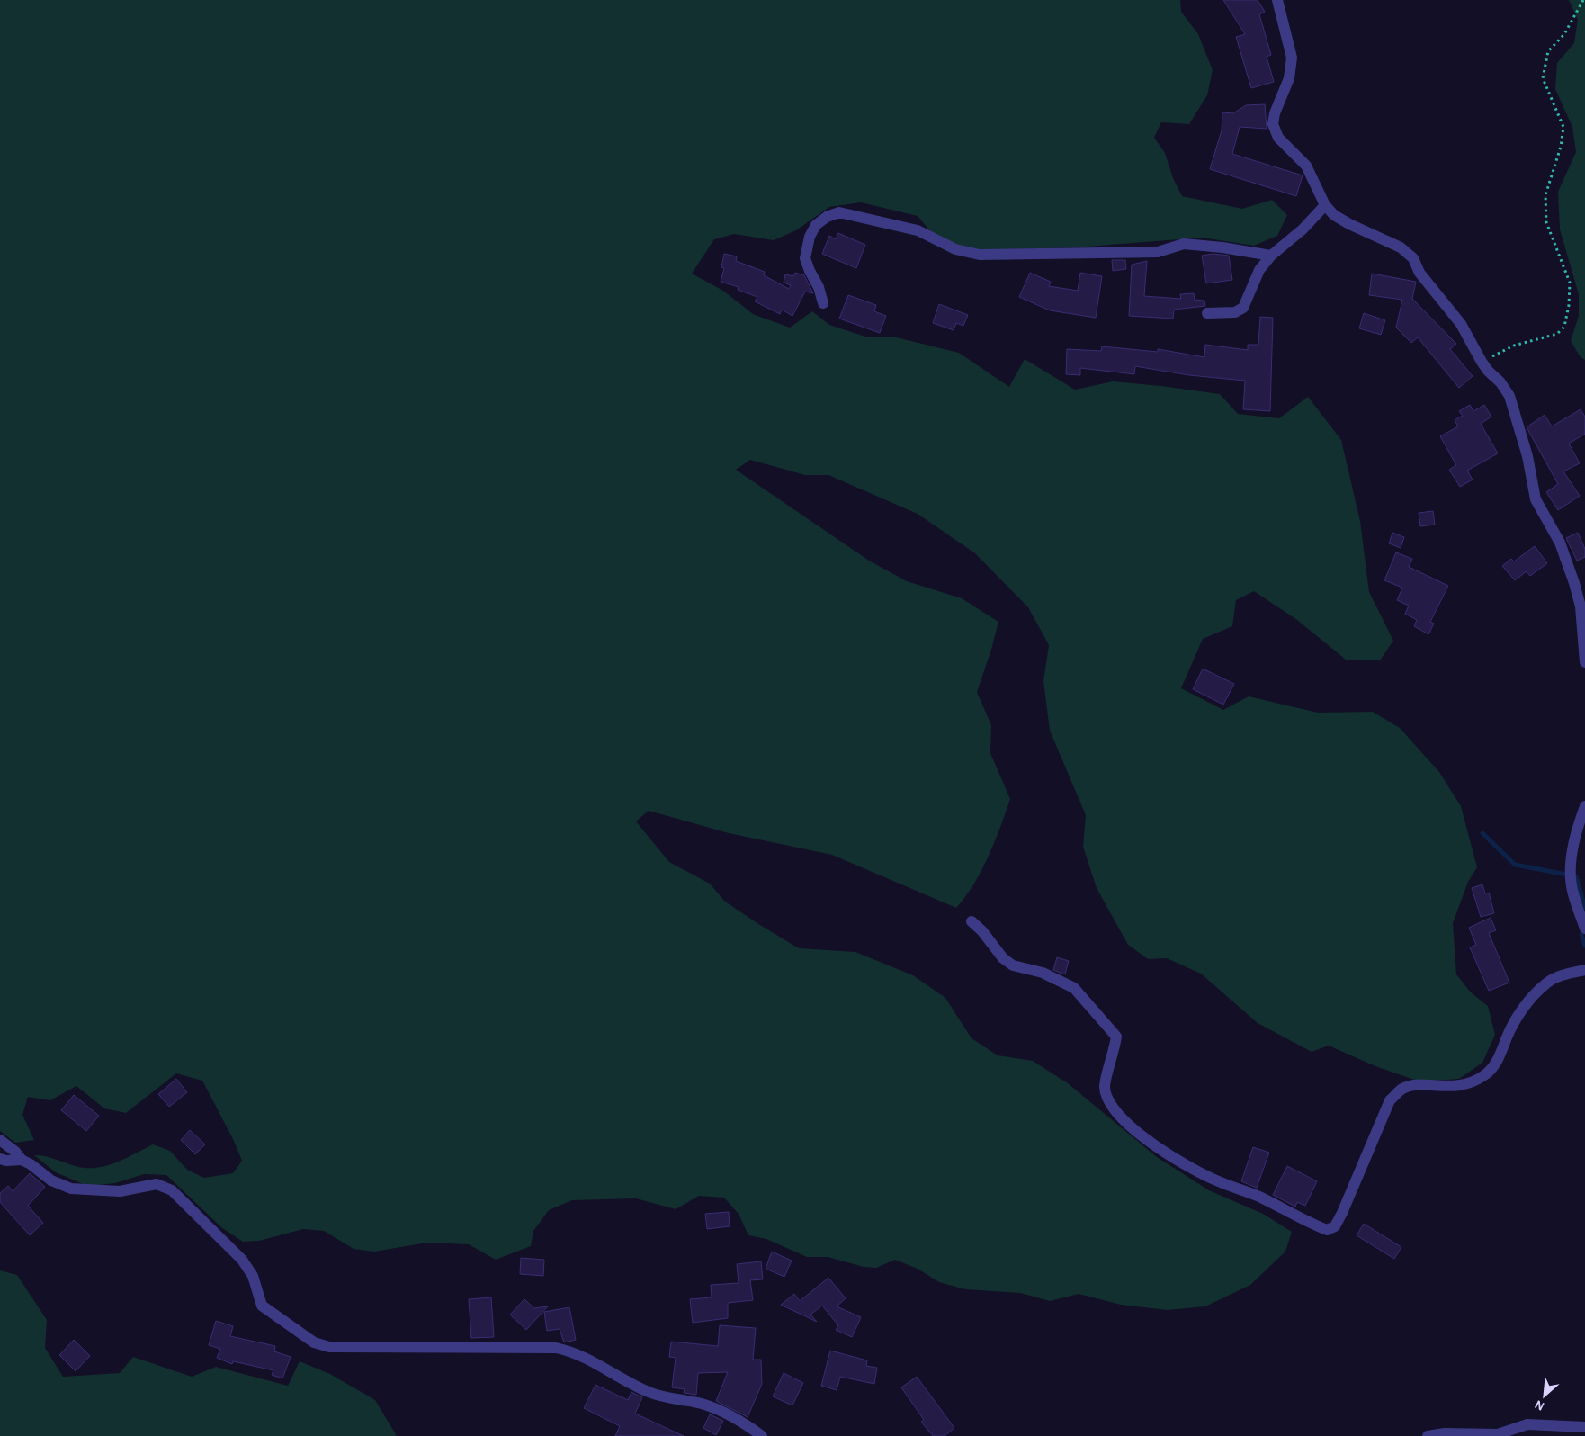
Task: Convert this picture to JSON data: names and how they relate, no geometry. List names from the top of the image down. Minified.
{"north":"bottom left"}
